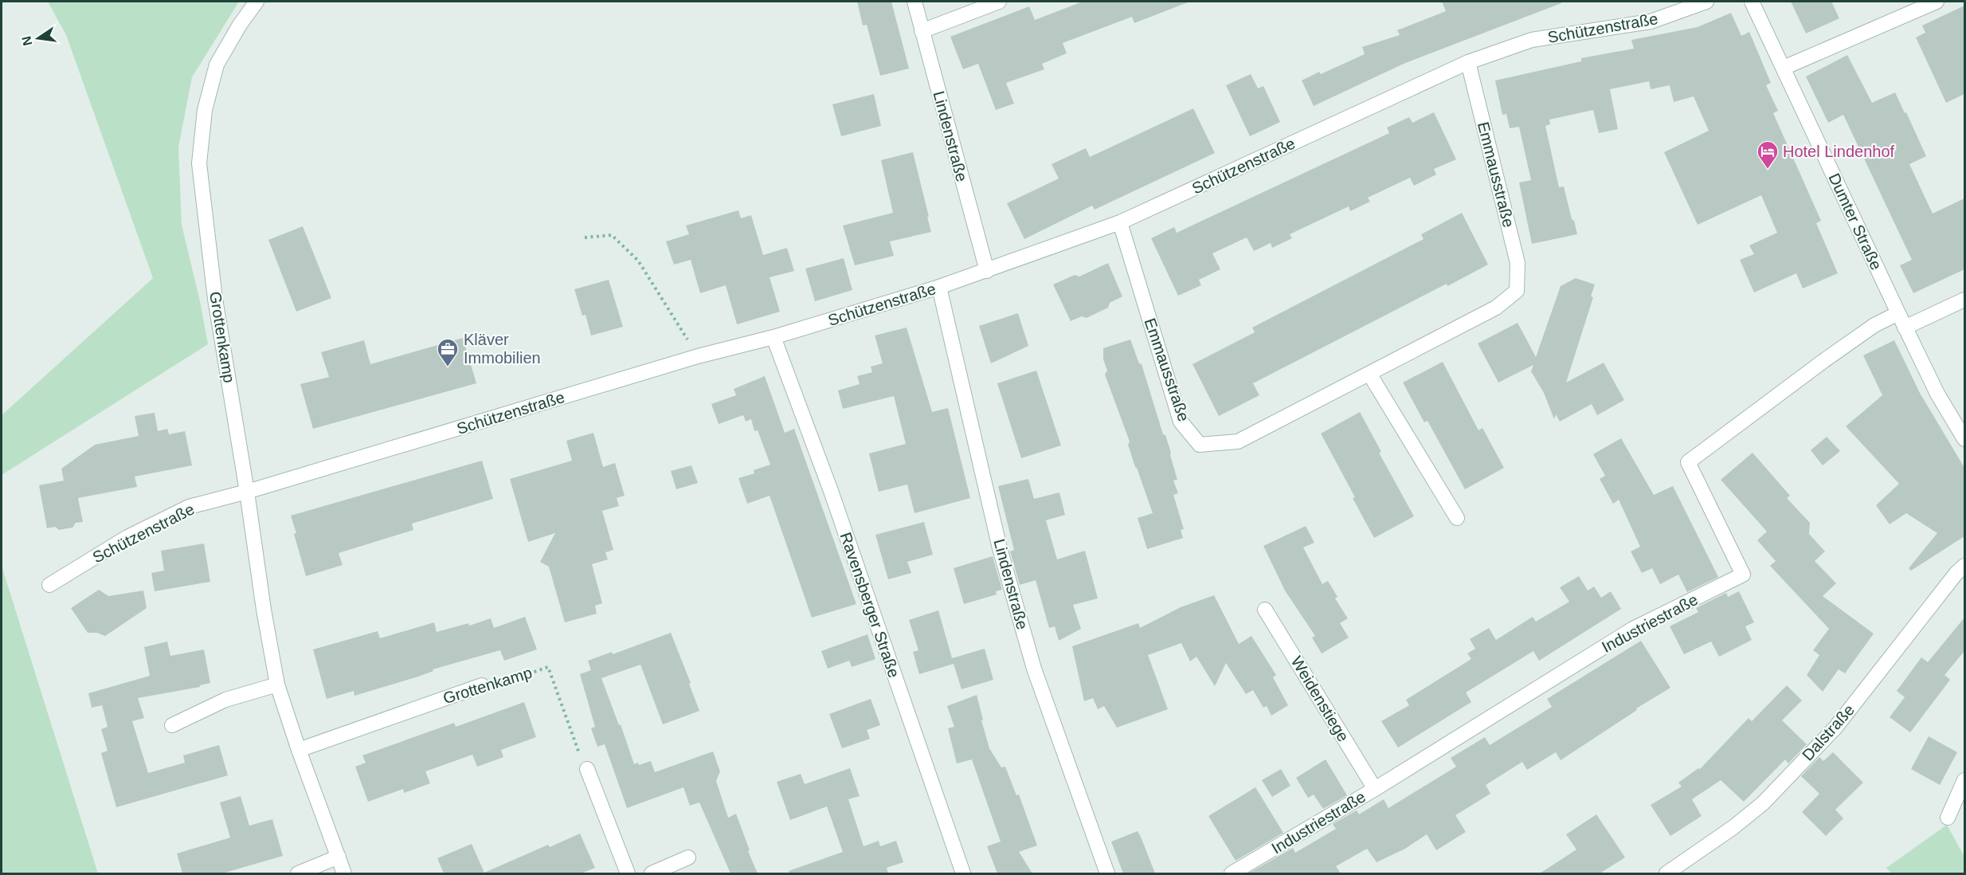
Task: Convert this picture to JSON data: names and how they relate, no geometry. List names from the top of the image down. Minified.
{"streets":{"street":["Schützenstraße","Lindenstraße","Emmausstraße","Dumter Straße","Grottenkamp","Ravensberger Straße","Industriestraße","Weidenstiege","Dalstraße"]},"crossings":[["Schützenstraße","Lindenstraße"],["Schützenstraße","Emmausstraße"],["Schützenstraße","Grottenkamp"],["Schützenstraße","Ravensberger Straße"],["Dumter Straße","Industriestraße"],["Industriestraße","Weidenstiege"]],"places":{"hotel":["Hotel Lindenhof"],"office":["Kläver Immobilien"]},"north":"left"}
